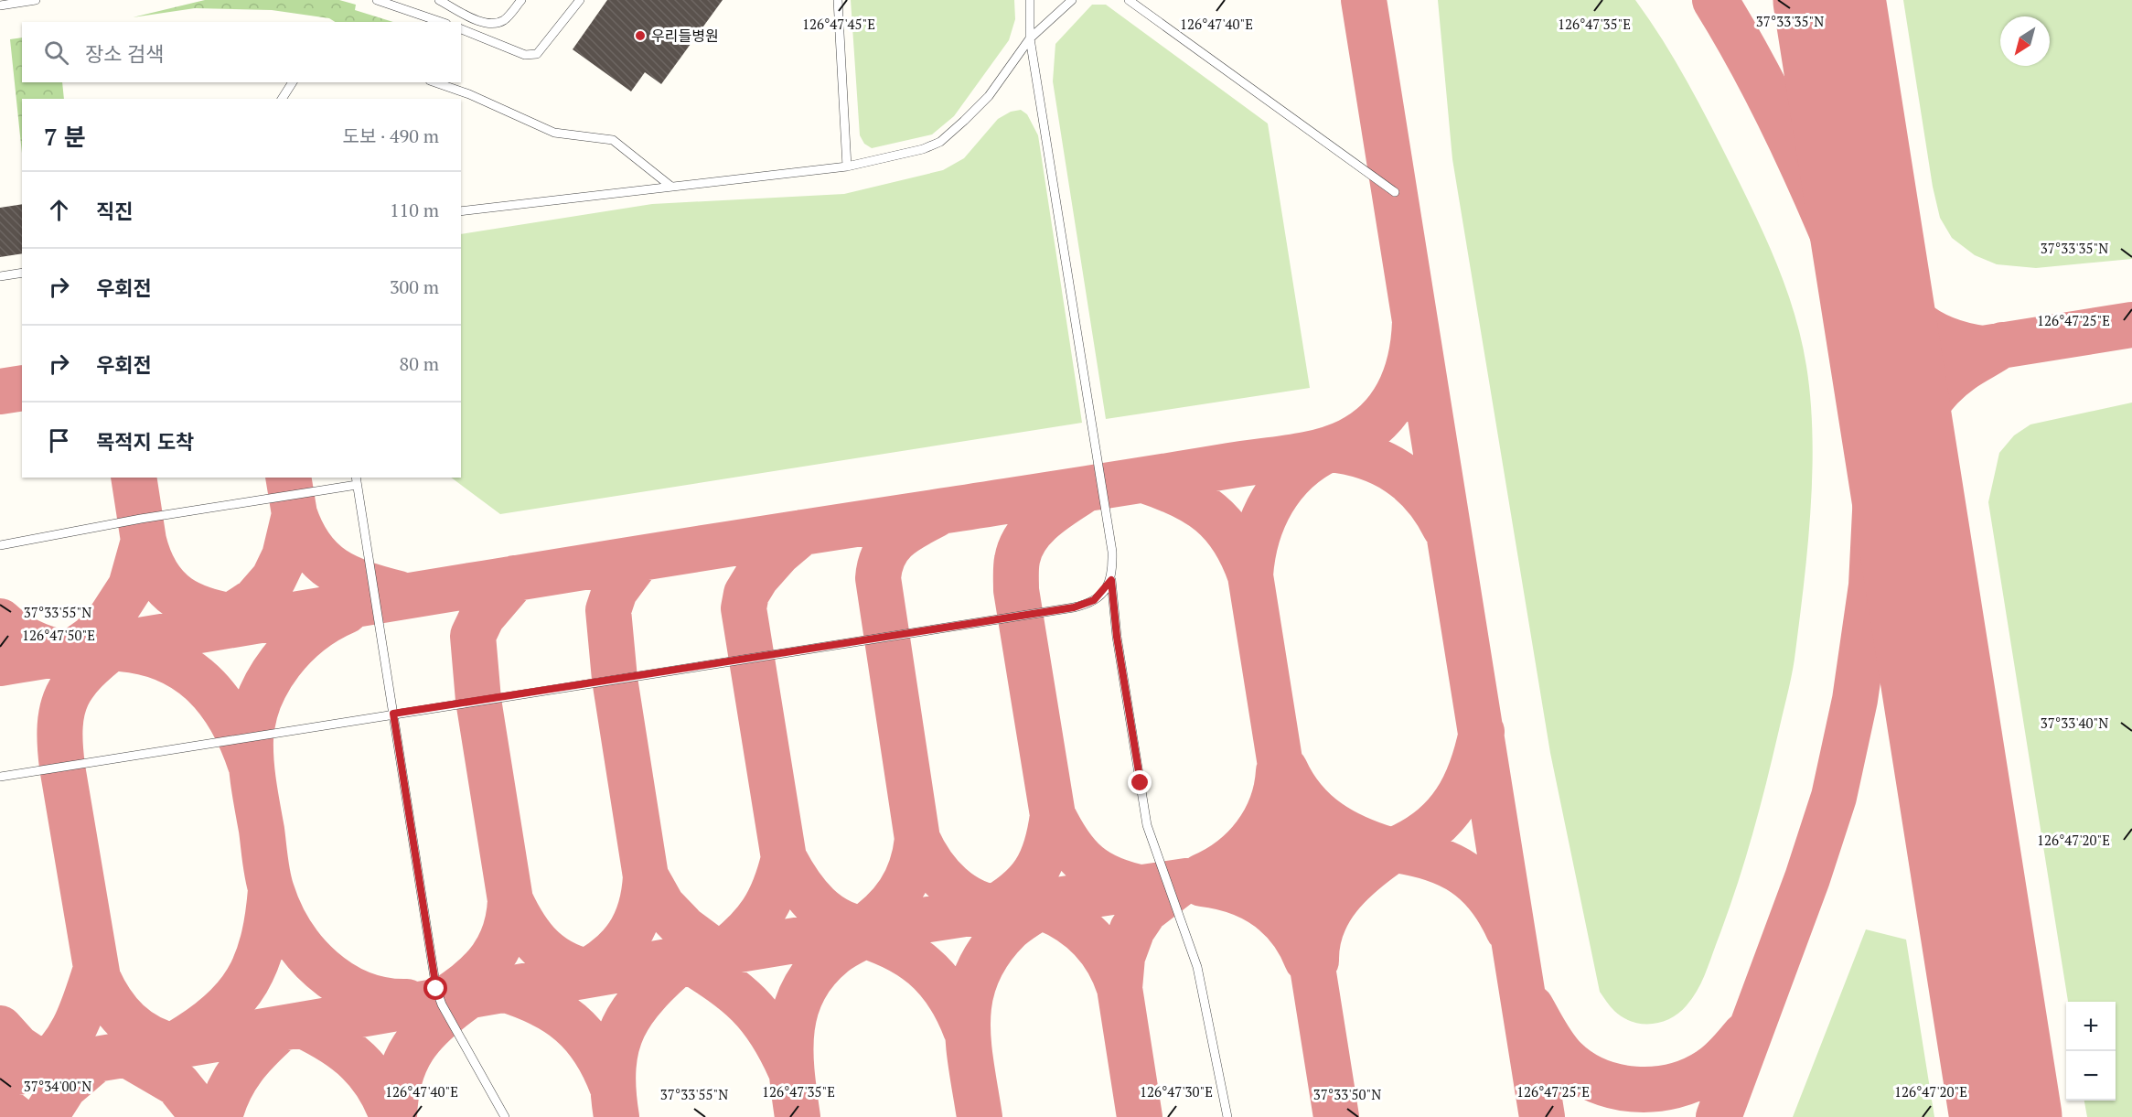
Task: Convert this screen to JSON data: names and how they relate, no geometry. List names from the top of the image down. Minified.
{"places":["우리들병원"],"north":"bottom left","page":{"search":"장소 검색","heading":["7 분","도보 · 490 m"],"list":[["직진","110 m"],["우회전","300 m"],["우회전","80 m"],"목적지 도착"],"map_buttons":["+","−"]},"coordinates":["37°33'35\"N","126°47'45\"E","126°47'40\"E","126°47'35\"E","126°47'25\"E","37°33'55\"N","126°47'50\"E","37°33'40\"N","126°47'20\"E","37°34'00\"N","126°47'30\"E","37°33'50\"N"]}
